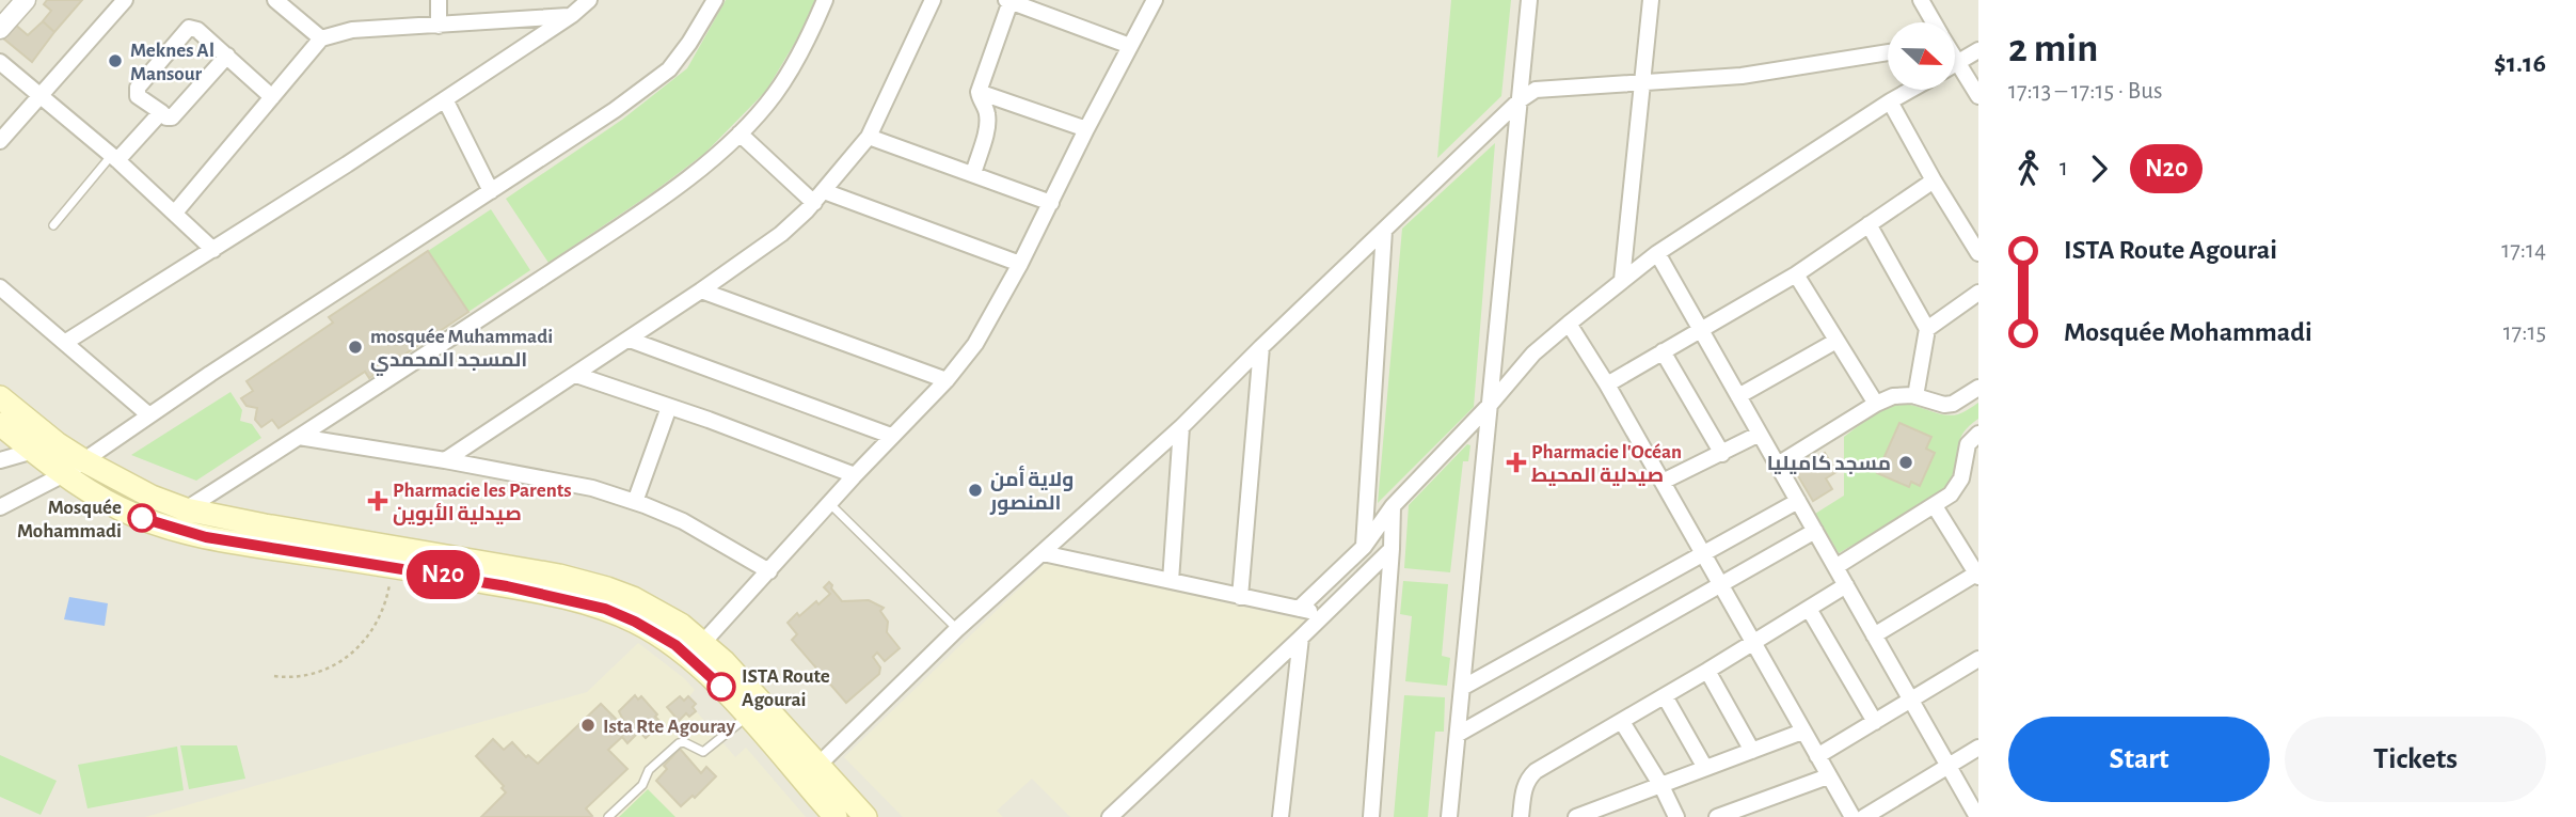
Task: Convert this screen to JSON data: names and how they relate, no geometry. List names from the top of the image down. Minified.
{"places":{"other":["Meknes Al Mansour","mosquée Muhammadi المسجد المحمدي","مسجد كاميليا","ولاية أمن المنصور","Mosquée Mohammadi","ISTA Route Agourai","Ista Rte Agouray"],"health":["Pharmacie l'Océan صيدلية المحيط","Pharmacie les Parents صيدلية الأبوين"]},"lines":["bus line N20"],"north":"right","page":{"on_map":"N20","heading":["2 min","17:13 – 17:15 · Bus","$1.16"],"legs":["1","N20"],"list":[{"name":"ISTA Route Agourai","value":"17:14"},{"name":"Mosquée Mohammadi","value":"17:15"}],"buttons":["Start","Tickets"]}}
